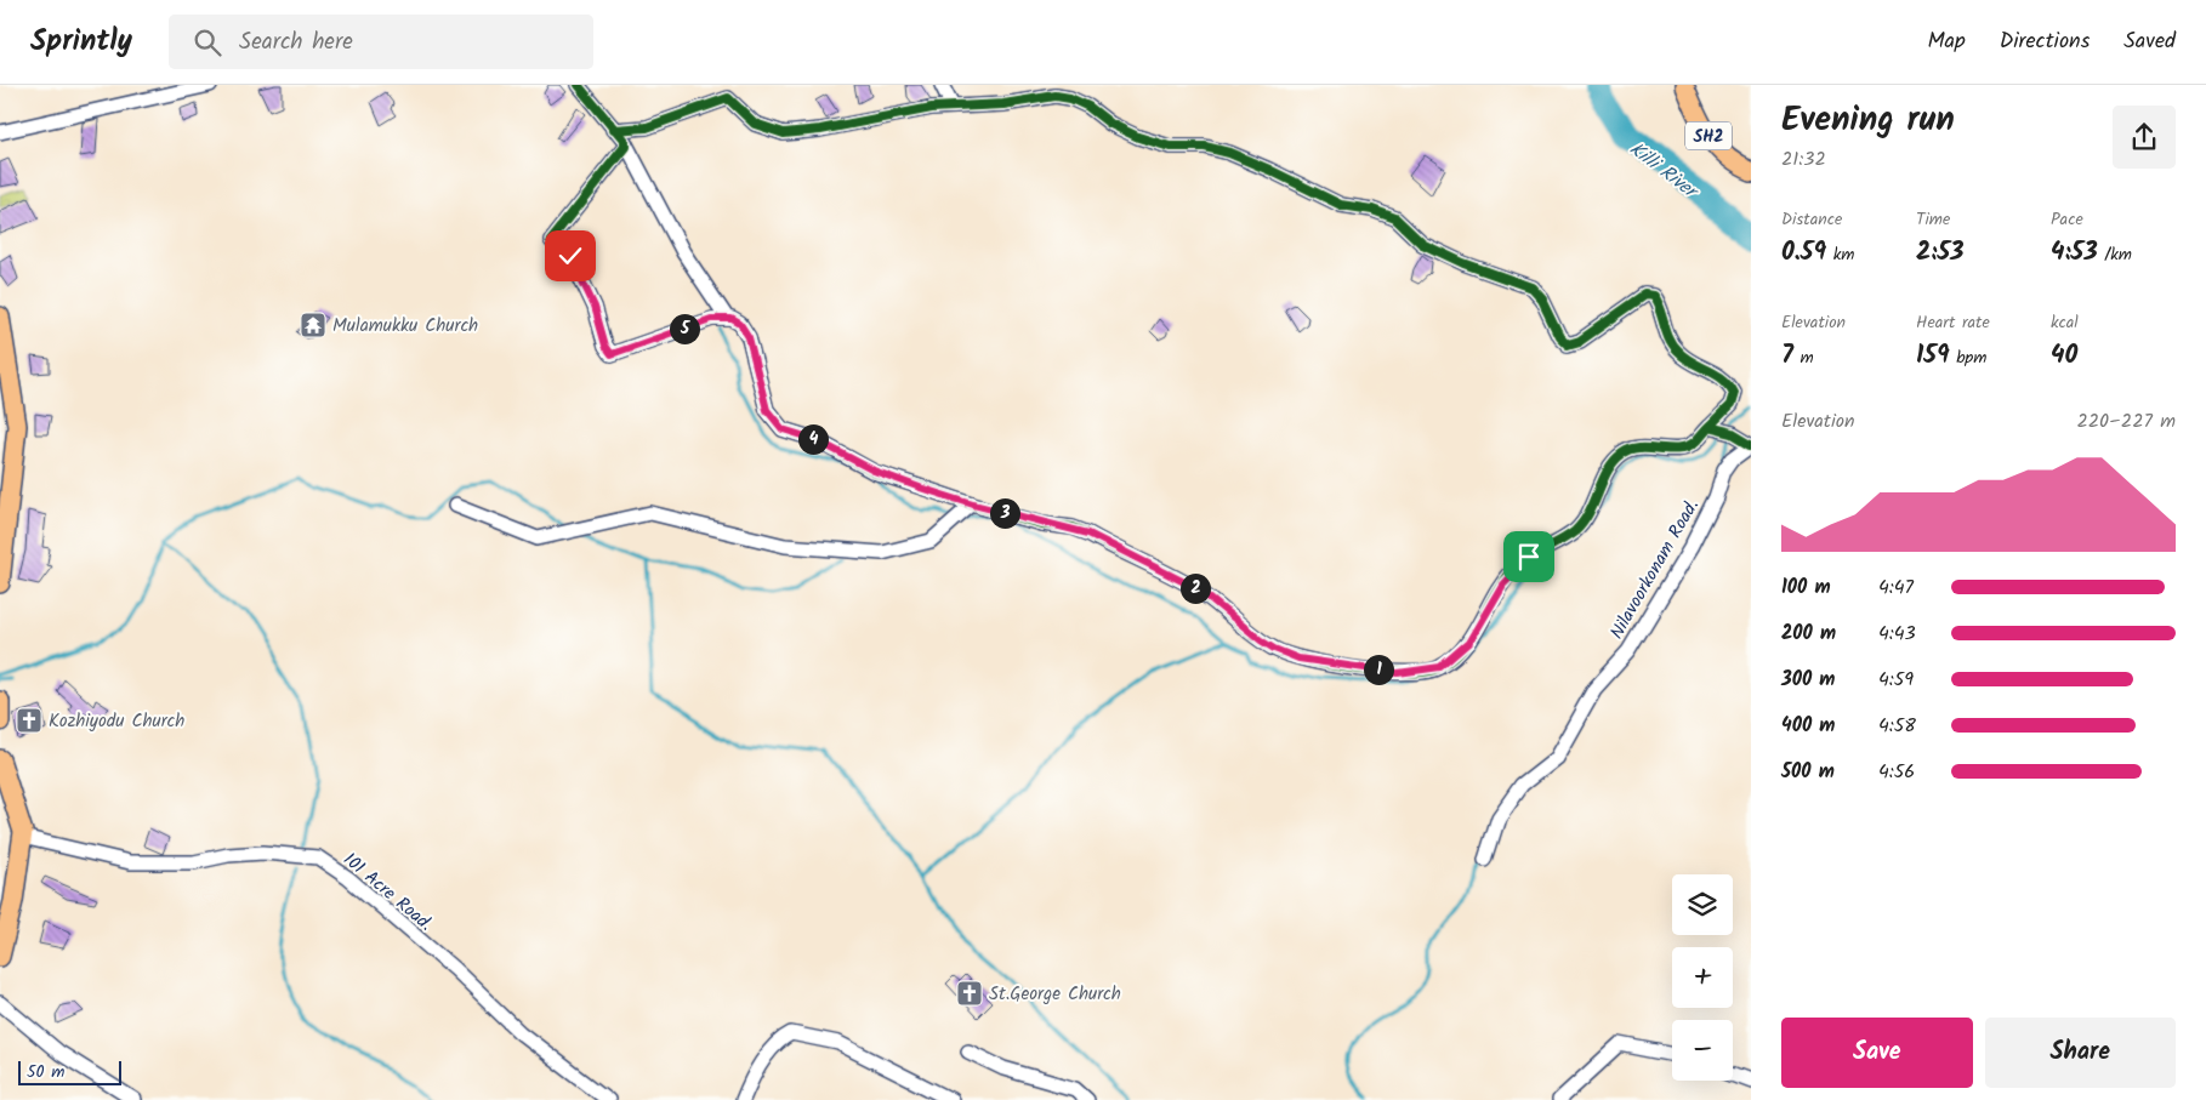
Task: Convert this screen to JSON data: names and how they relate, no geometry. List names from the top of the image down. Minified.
{"streets":{"main road":["SH2"],"street":["Nilavoorkonam Road.","101 Acre Road."]},"water":["Killi River"],"places":{"temple":["Mulamukku Church"],"church":["Kozhiyodu Church","St.George Church"]},"scale_bar":"50 m","page":{"header":"Sprintly","search":"Search here","nav":["Map","Directions","Saved"],"heading":["Evening run","21:32"],"stats":[["Distance","0.59 km"],["Time","2:53"],["Pace","4:53 /km"],["Elevation","7 m"],["Heart rate","159 bpm"],["kcal","40"]],"pins":["5","4","3","2","1"],"chart":["Elevation","220–227 m"],"list":[{"name":"100 m","note":"4:47"},{"name":"200 m","note":"4:43"},{"name":"300 m","note":"4:59"},{"name":"400 m","note":"4:58"},{"name":"500 m","note":"4:56"}],"map_buttons":["+","−"],"buttons":["Save","Share"],"scale":"50 m"}}
